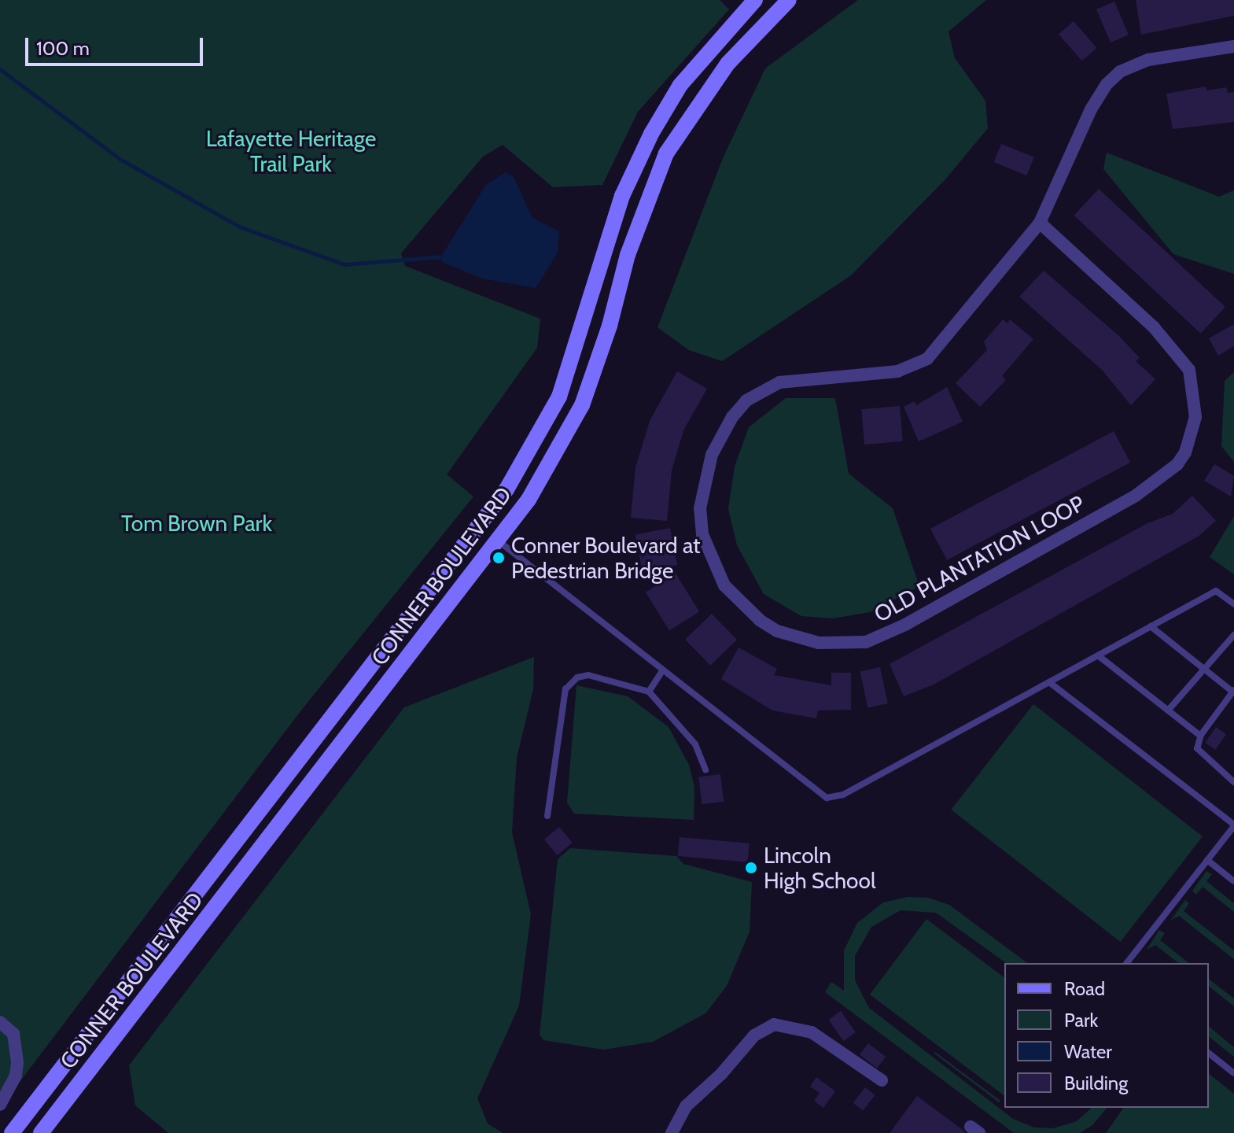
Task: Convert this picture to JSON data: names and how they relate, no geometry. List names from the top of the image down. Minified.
{"streets":{"main road":["CONNER BOULEVARD"],"street":["OLD PLANTATION LOOP"]},"parks":["Lafayette Heritage Trail Park","Tom Brown Park"],"places":["Conner Boulevard at Pedestrian Bridge","Lincoln High School"],"legend":["Road","Park","Water","Building"],"scale_bar":"100 m"}
